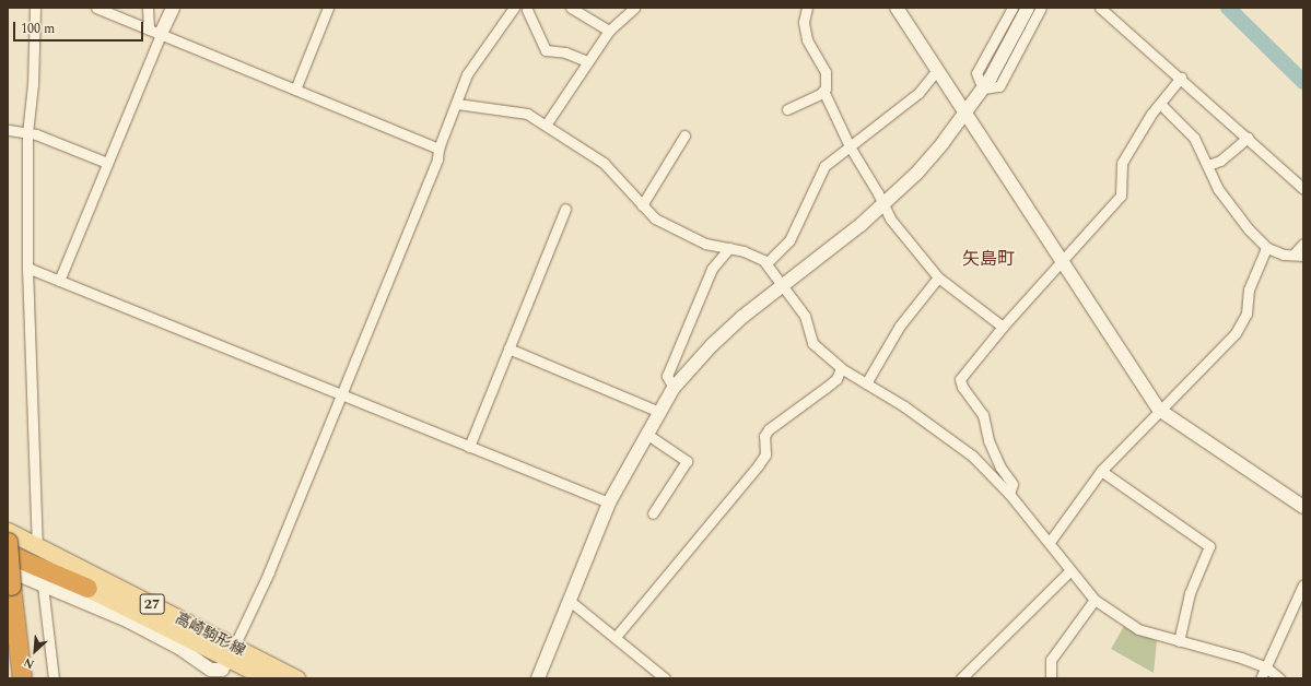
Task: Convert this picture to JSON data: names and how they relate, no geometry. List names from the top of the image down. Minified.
{"streets":{"main road":["27","高崎駒形線"]},"districts":["矢島町"],"scale_bar":"100 m","north":"bottom left"}
